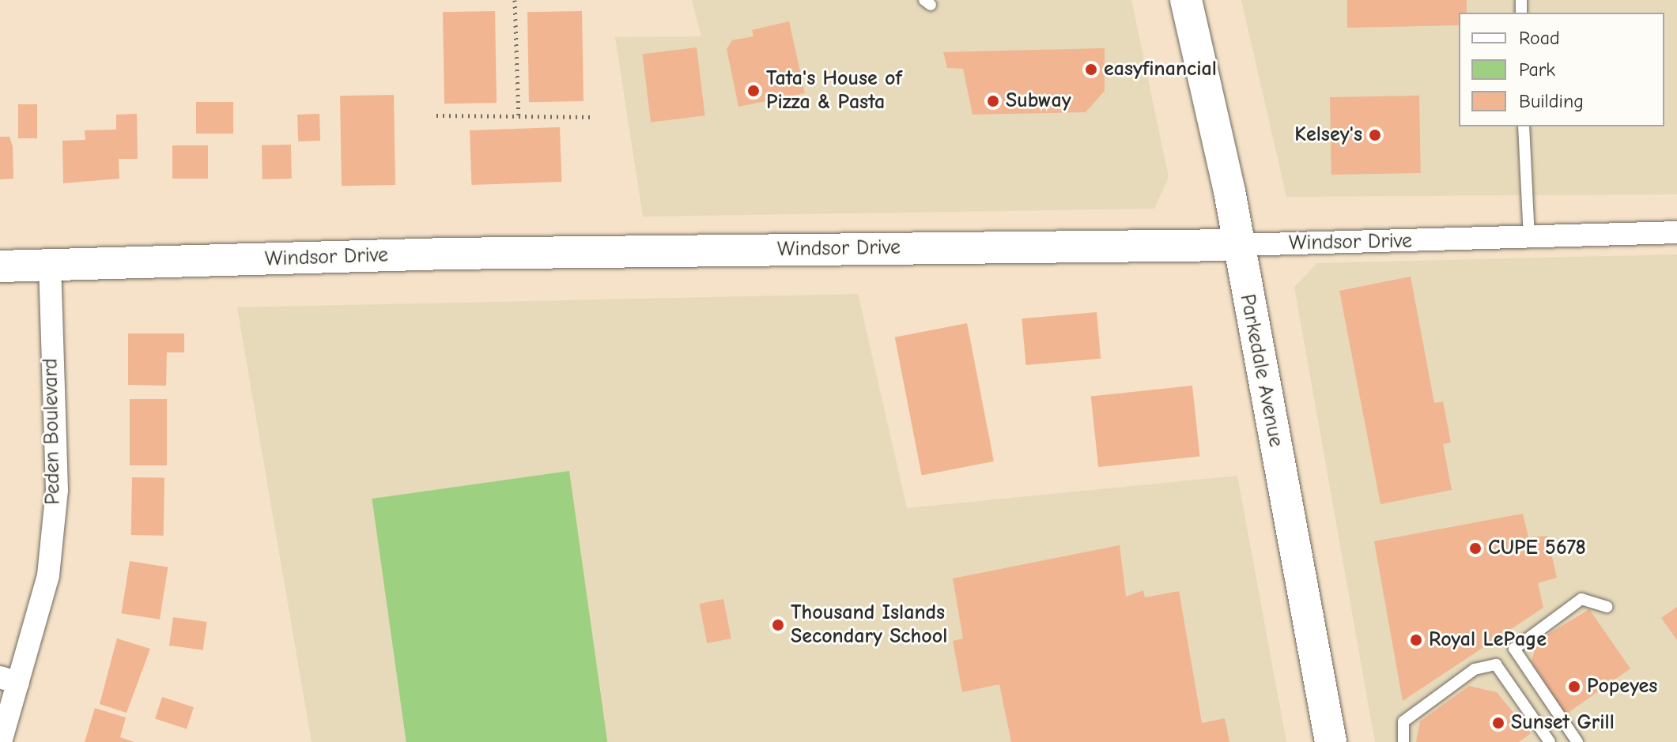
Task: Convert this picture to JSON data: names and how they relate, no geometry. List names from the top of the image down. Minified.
{"streets":{"street":["Windsor Drive","Parkedale Avenue","Peden Boulevard"]},"crossings":[["Windsor Drive","Parkedale Avenue"],["Windsor Drive","Peden Boulevard"]],"places":["easyfinancial","Tata's House of Pizza & Pasta","Subway","Kelsey's","CUPE 5678","Thousand Islands Secondary School","Royal LePage","Popeyes","Sunset Grill"],"legend":["Road","Park","Building"]}
